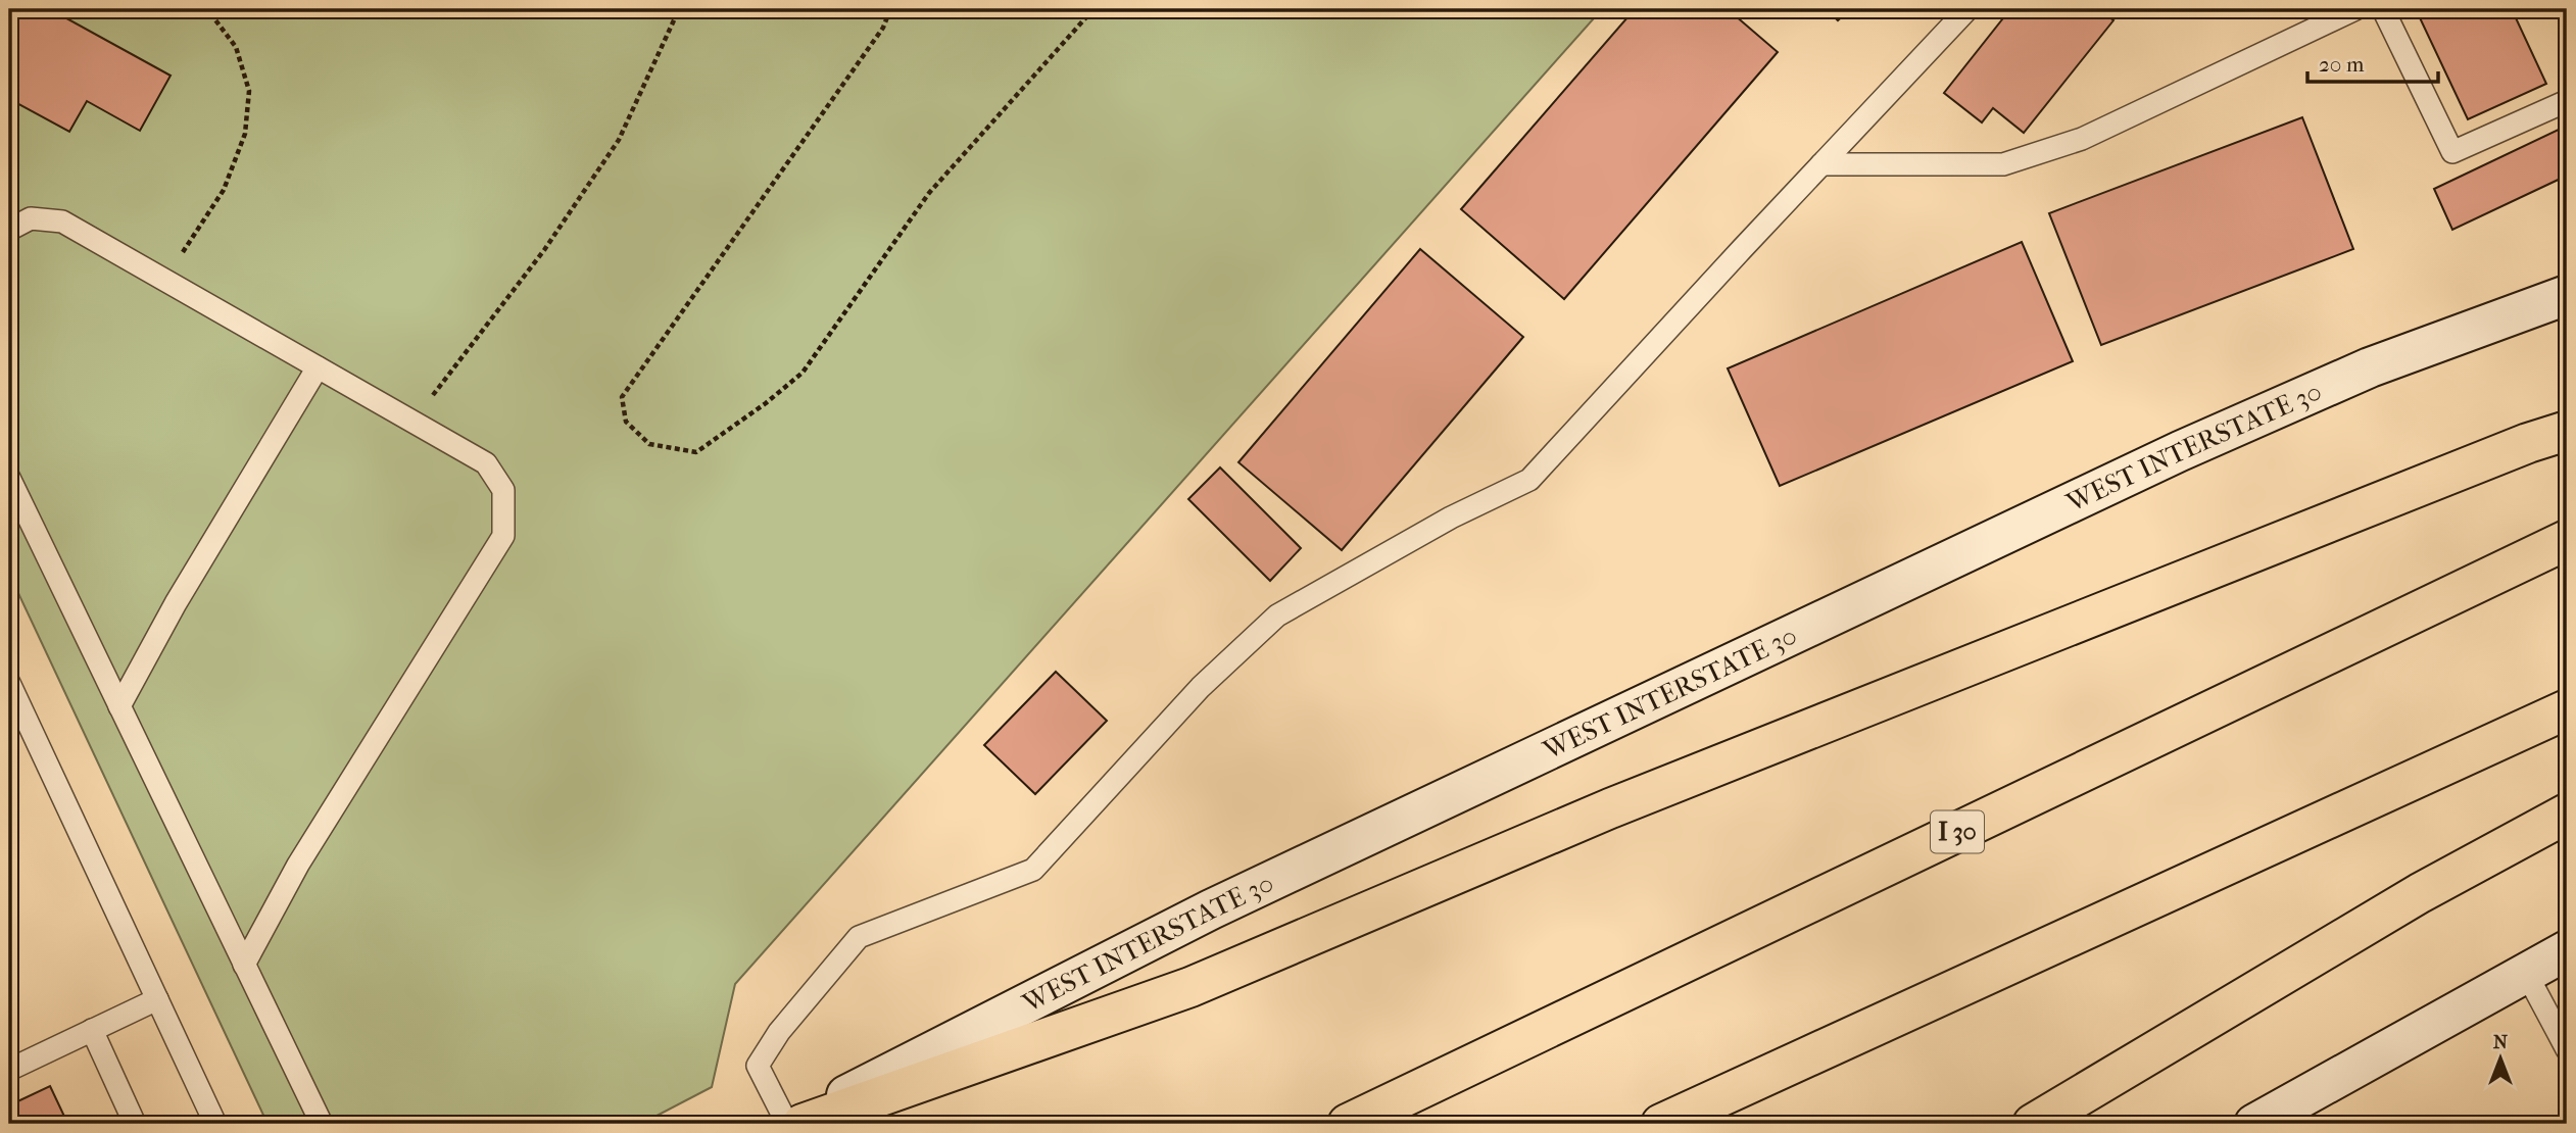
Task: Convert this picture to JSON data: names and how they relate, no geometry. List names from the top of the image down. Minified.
{"streets":{"highway":["I 30"],"main road":["WEST INTERSTATE 30"]},"scale_bar":"20 m","north":"top"}
